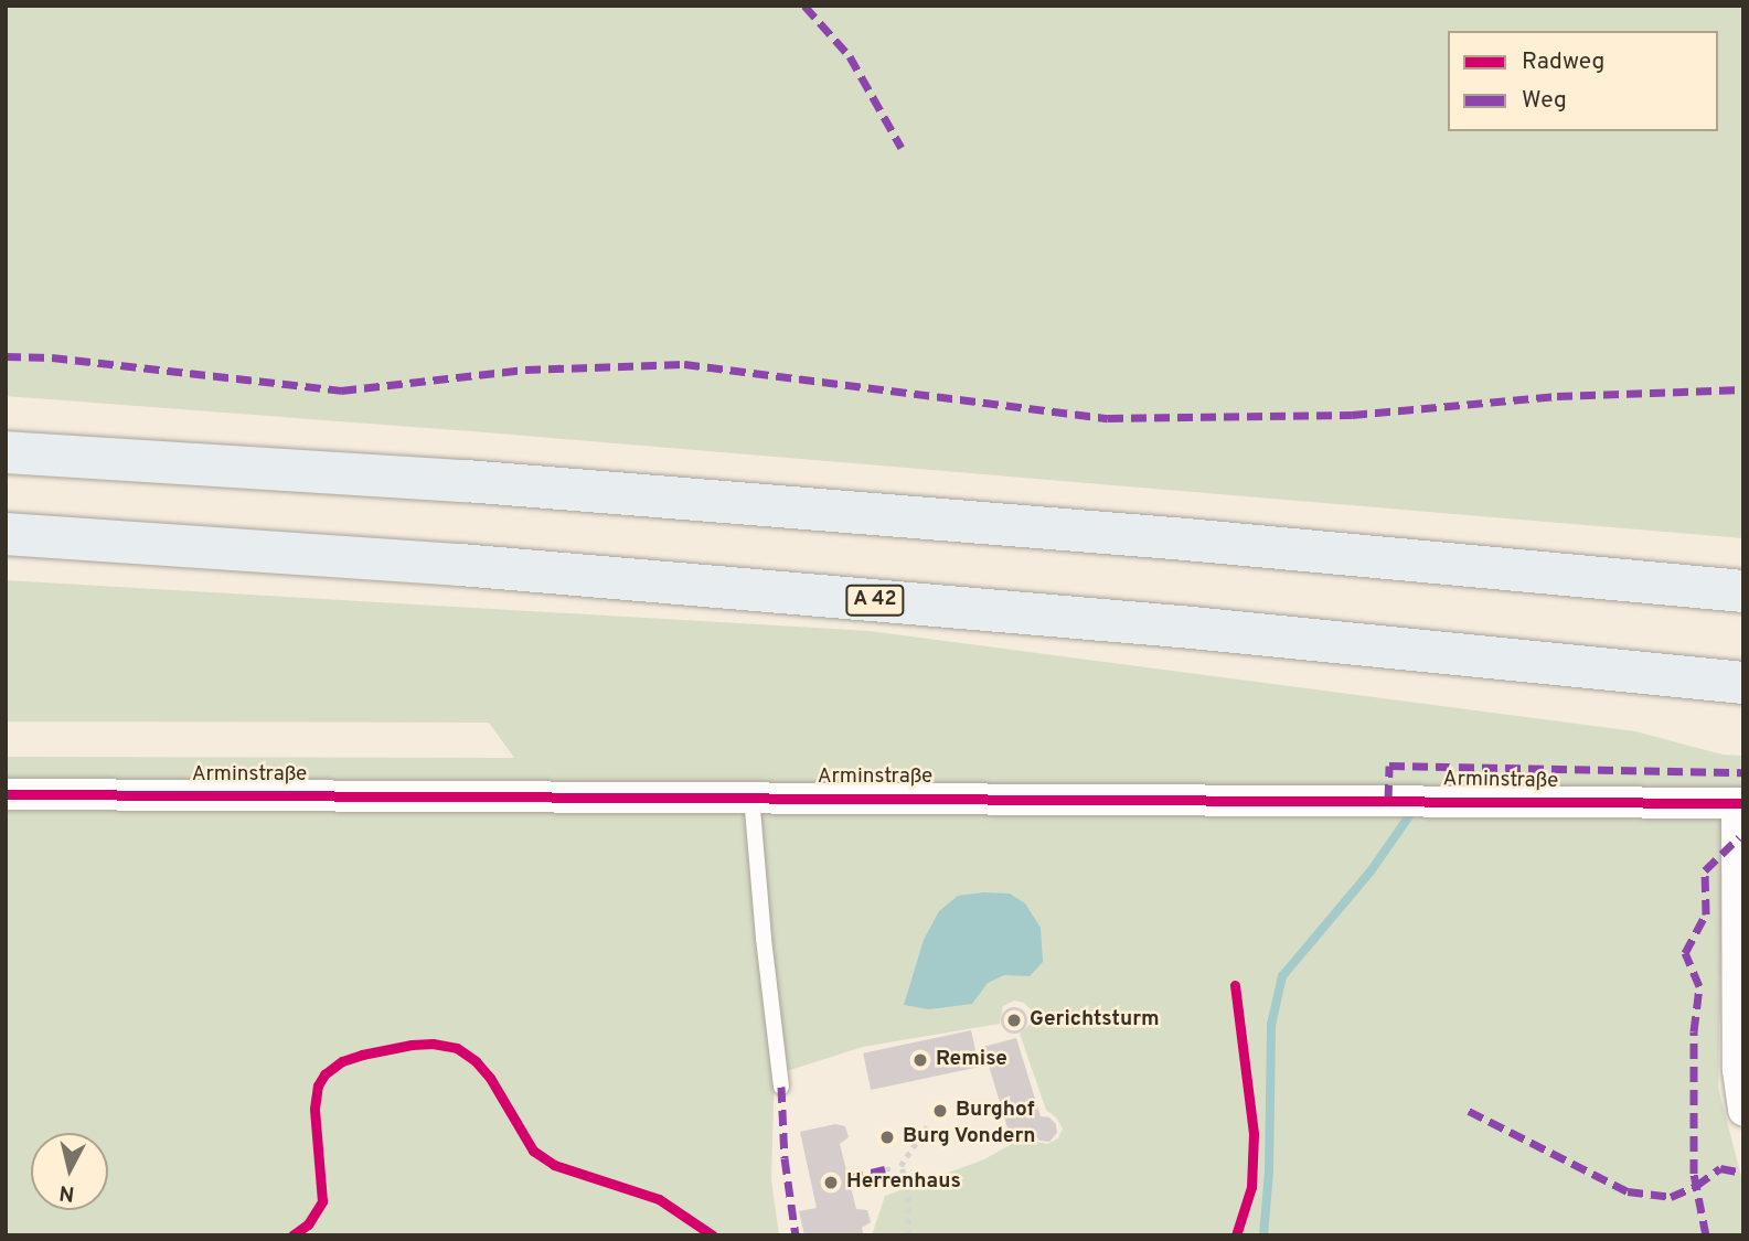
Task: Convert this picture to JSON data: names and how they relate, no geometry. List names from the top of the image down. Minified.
{"streets":{"highway":["A 42"],"street":["Arminstraße"]},"places":["Gerichtsturm","Remise","Burghof","Burg Vondern","Herrenhaus"],"legend":["Radweg","Weg"],"north":"bottom"}
